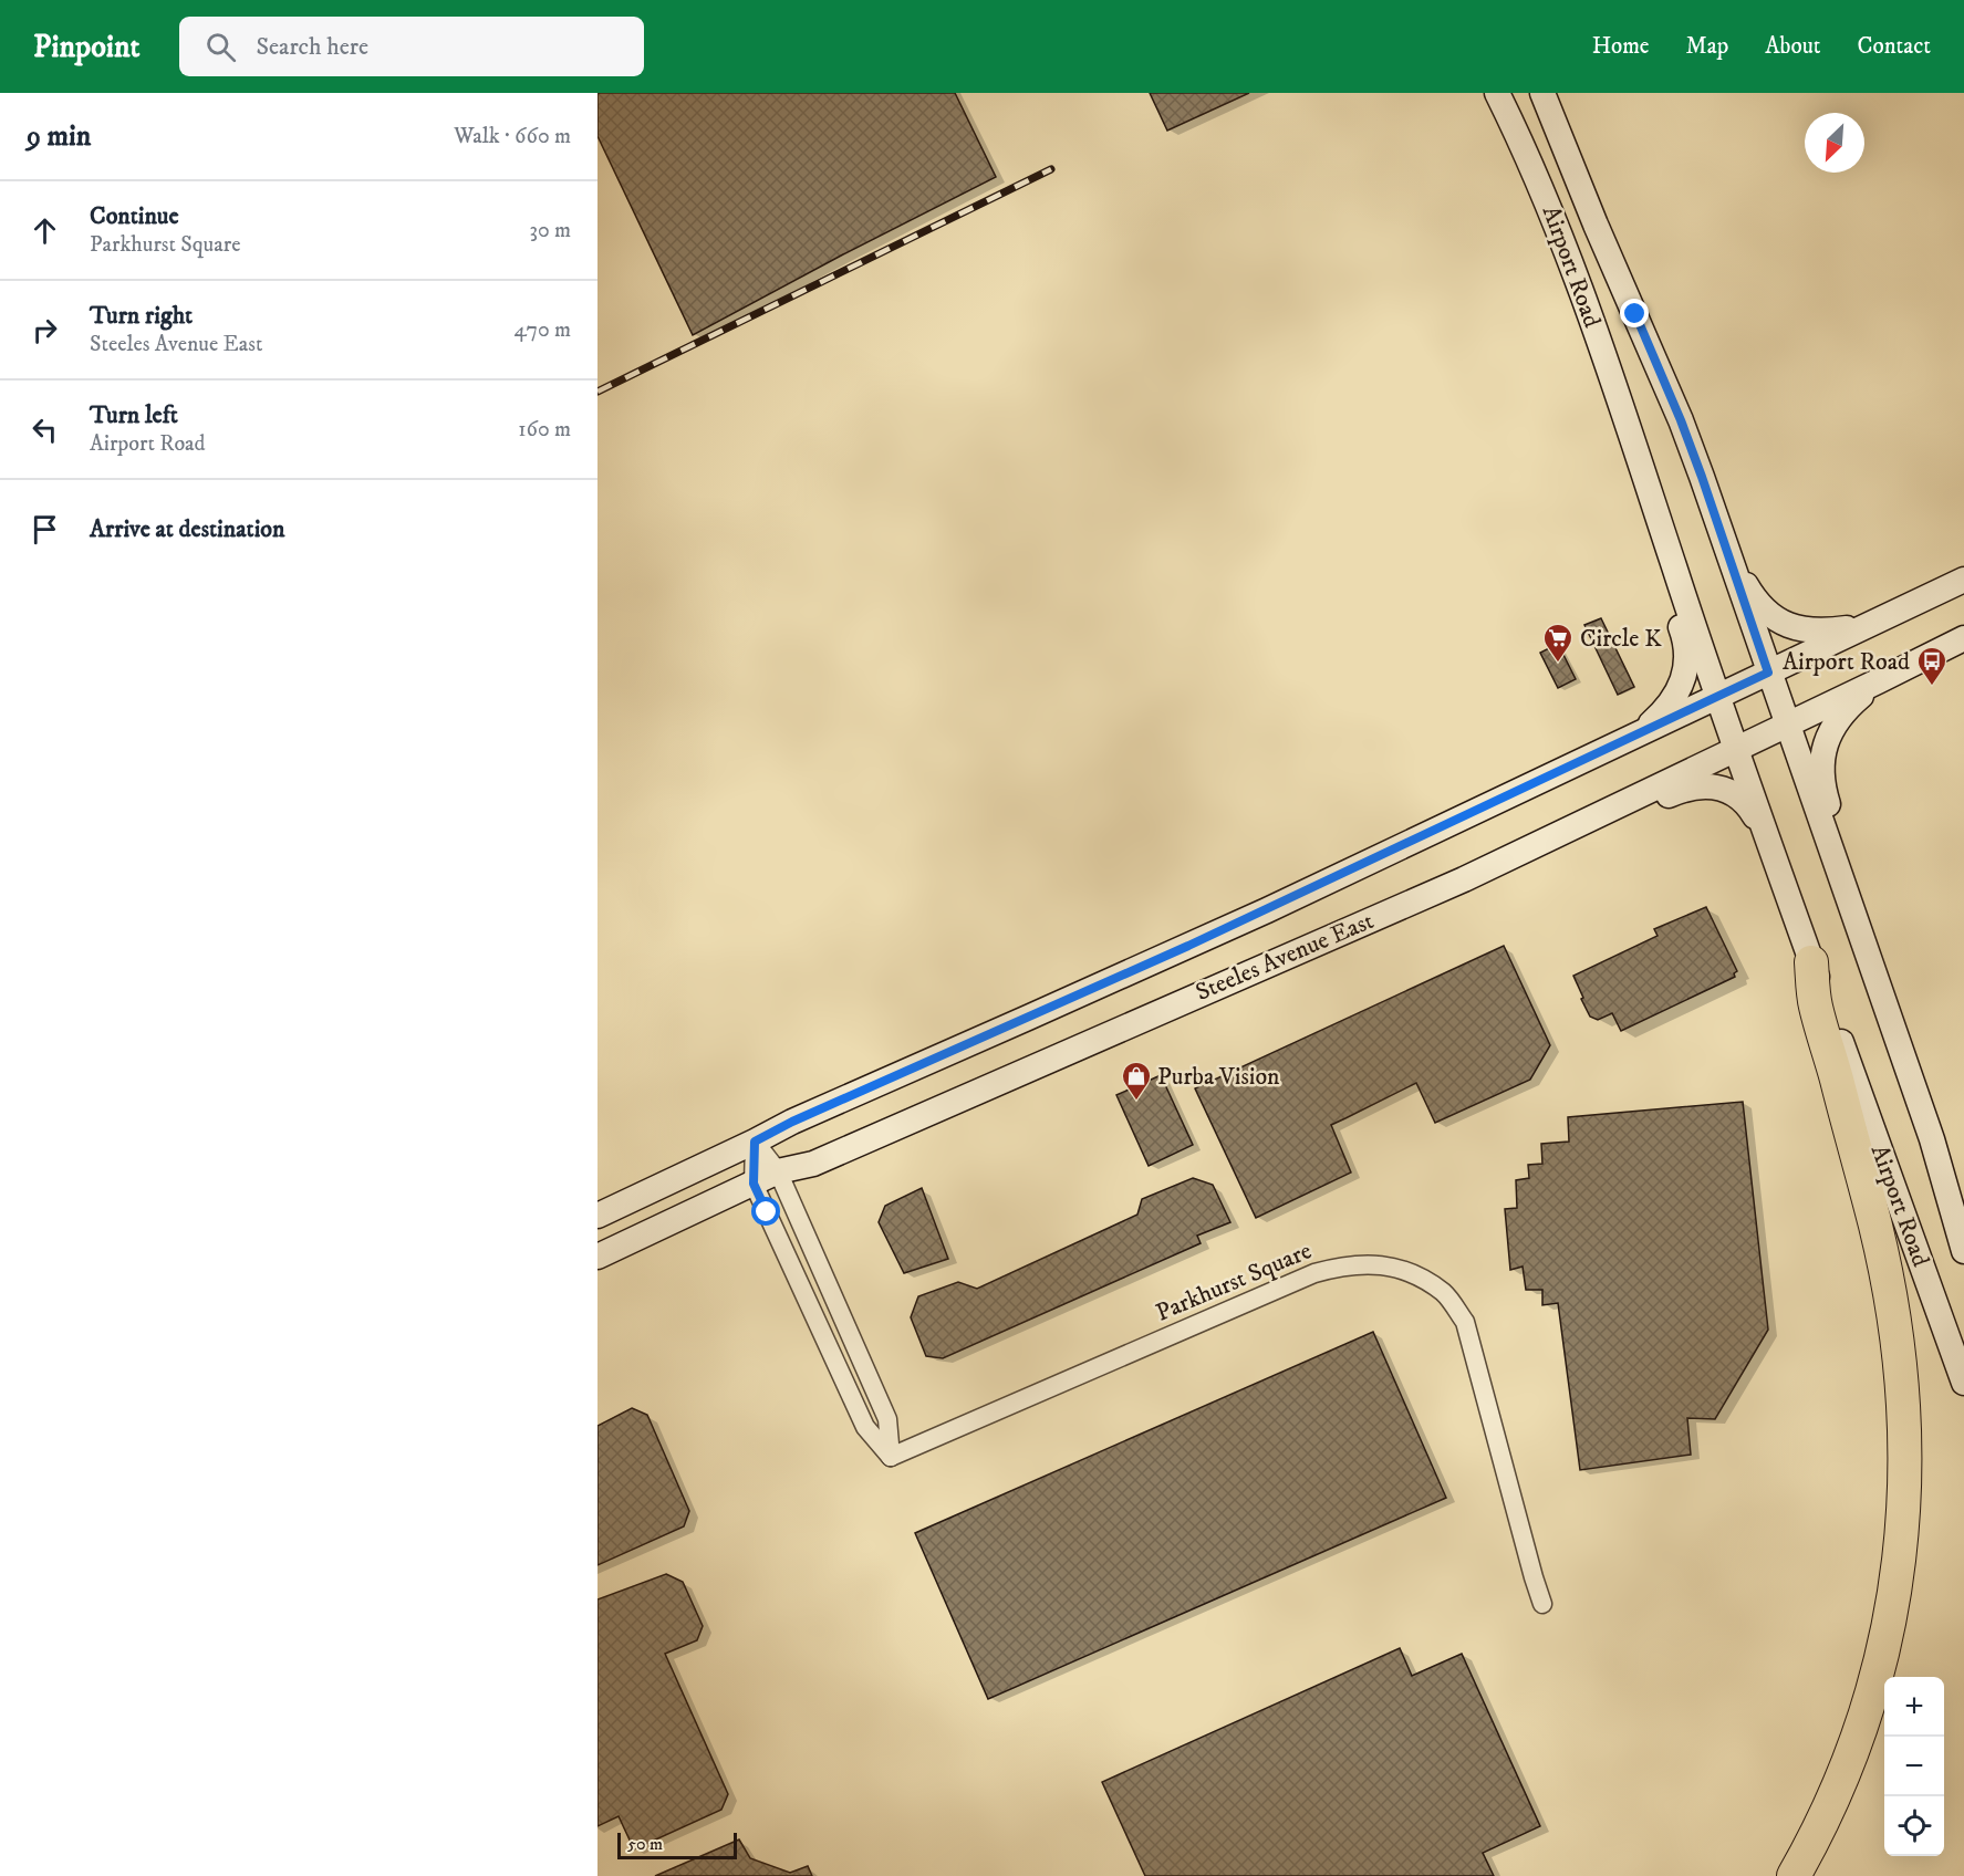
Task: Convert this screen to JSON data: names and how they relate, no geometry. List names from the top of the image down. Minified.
{"streets":{"main road":["Airport Road","Steeles Avenue East"],"street":["Parkhurst Square"]},"crossings":[["Airport Road","Steeles Avenue East"]],"places":{"supermarket":["Circle K"],"bus stop":["Airport Road"],"shop":["Purba Vision"]},"scale_bar":"50 m","north":"bottom left","page":{"header":"Pinpoint","search":"Search here","nav":["Home","Map","About","Contact"],"heading":["9 min","Walk · 660 m"],"list":[["Continue","Parkhurst Square","30 m"],["Turn right","Steeles Avenue East","470 m"],["Turn left","Airport Road","160 m"],"Arrive at destination"],"map_buttons":["+","−"],"scale":"50 m"}}
